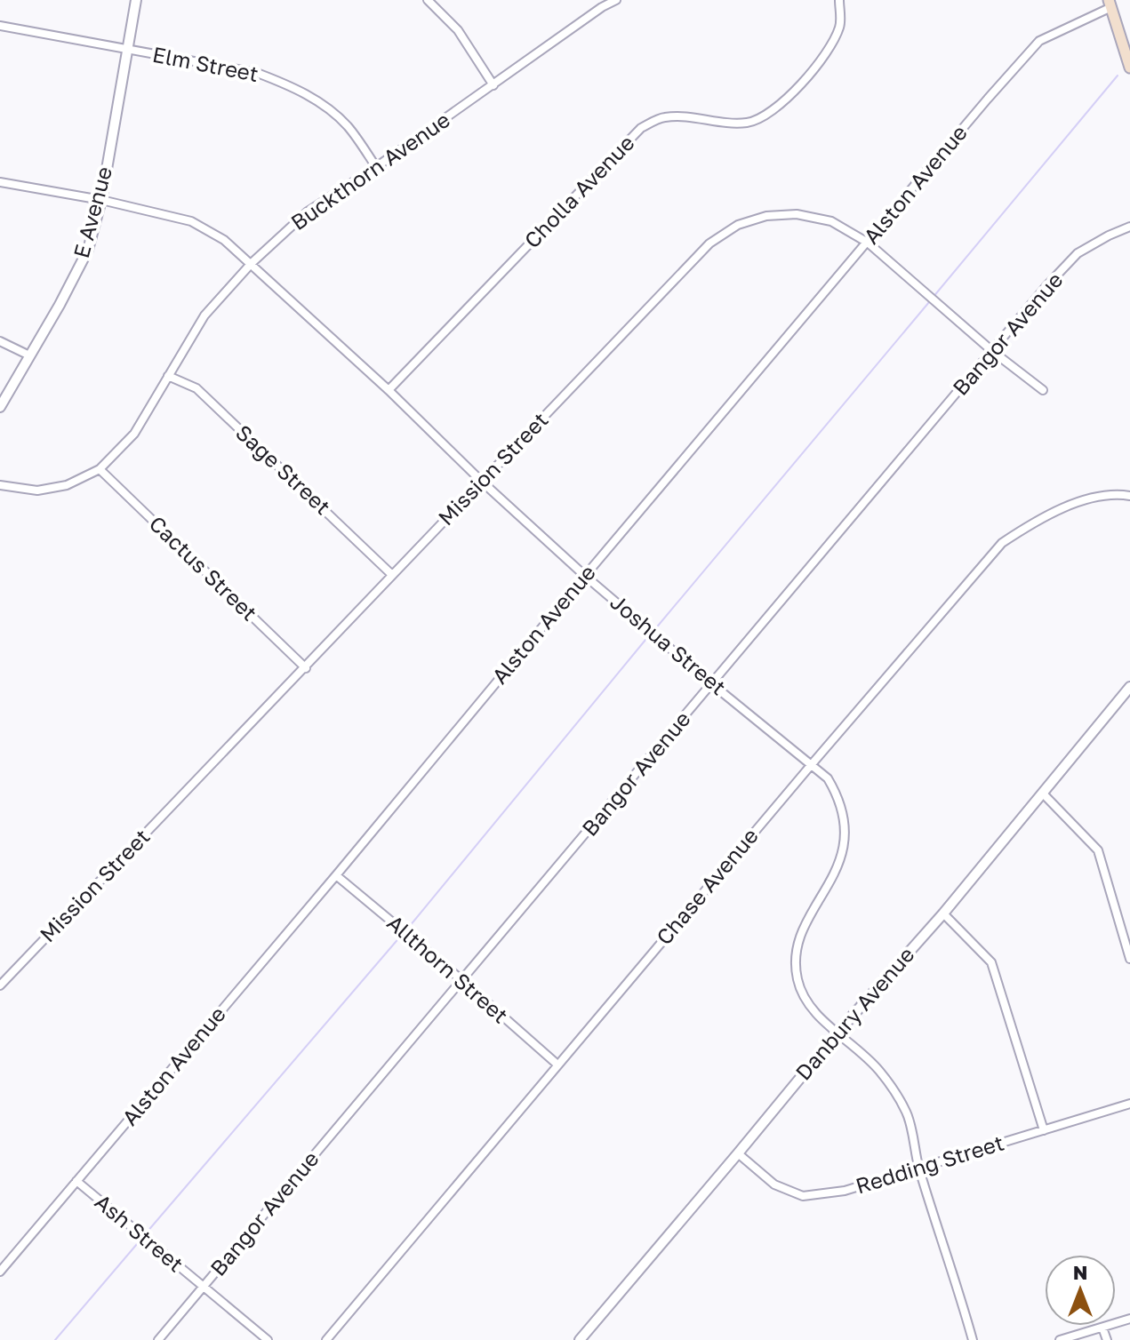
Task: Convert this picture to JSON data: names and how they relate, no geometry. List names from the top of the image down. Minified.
{"streets":{"street":["Elm Street","Buckthorn Avenue","Alston Avenue","Cholla Avenue","E Avenue","Bangor Avenue","Mission Street","Sage Street","Cactus Street","Joshua Street","Chase Avenue","Allthorn Street","Danbury Avenue","Redding Street","Ash Street"]},"crossings":[["Elm Street","Buckthorn Avenue"],["Elm Street","E Avenue"],["Buckthorn Avenue","Sage Street"],["Buckthorn Avenue","Cactus Street"],["Buckthorn Avenue","Joshua Street"],["Alston Avenue","Mission Street"],["Alston Avenue","Joshua Street"],["Alston Avenue","Allthorn Street"],["Alston Avenue","Ash Street"],["Cholla Avenue","Joshua Street"],["E Avenue","Joshua Street"],["Bangor Avenue","Mission Street"],["Bangor Avenue","Joshua Street"],["Bangor Avenue","Allthorn Street"],["Bangor Avenue","Ash Street"],["Mission Street","Sage Street"],["Mission Street","Cactus Street"],["Mission Street","Joshua Street"],["Joshua Street","Chase Avenue"],["Joshua Street","Danbury Avenue"],["Joshua Street","Redding Street"],["Chase Avenue","Allthorn Street"],["Danbury Avenue","Redding Street"]],"north":"top"}
